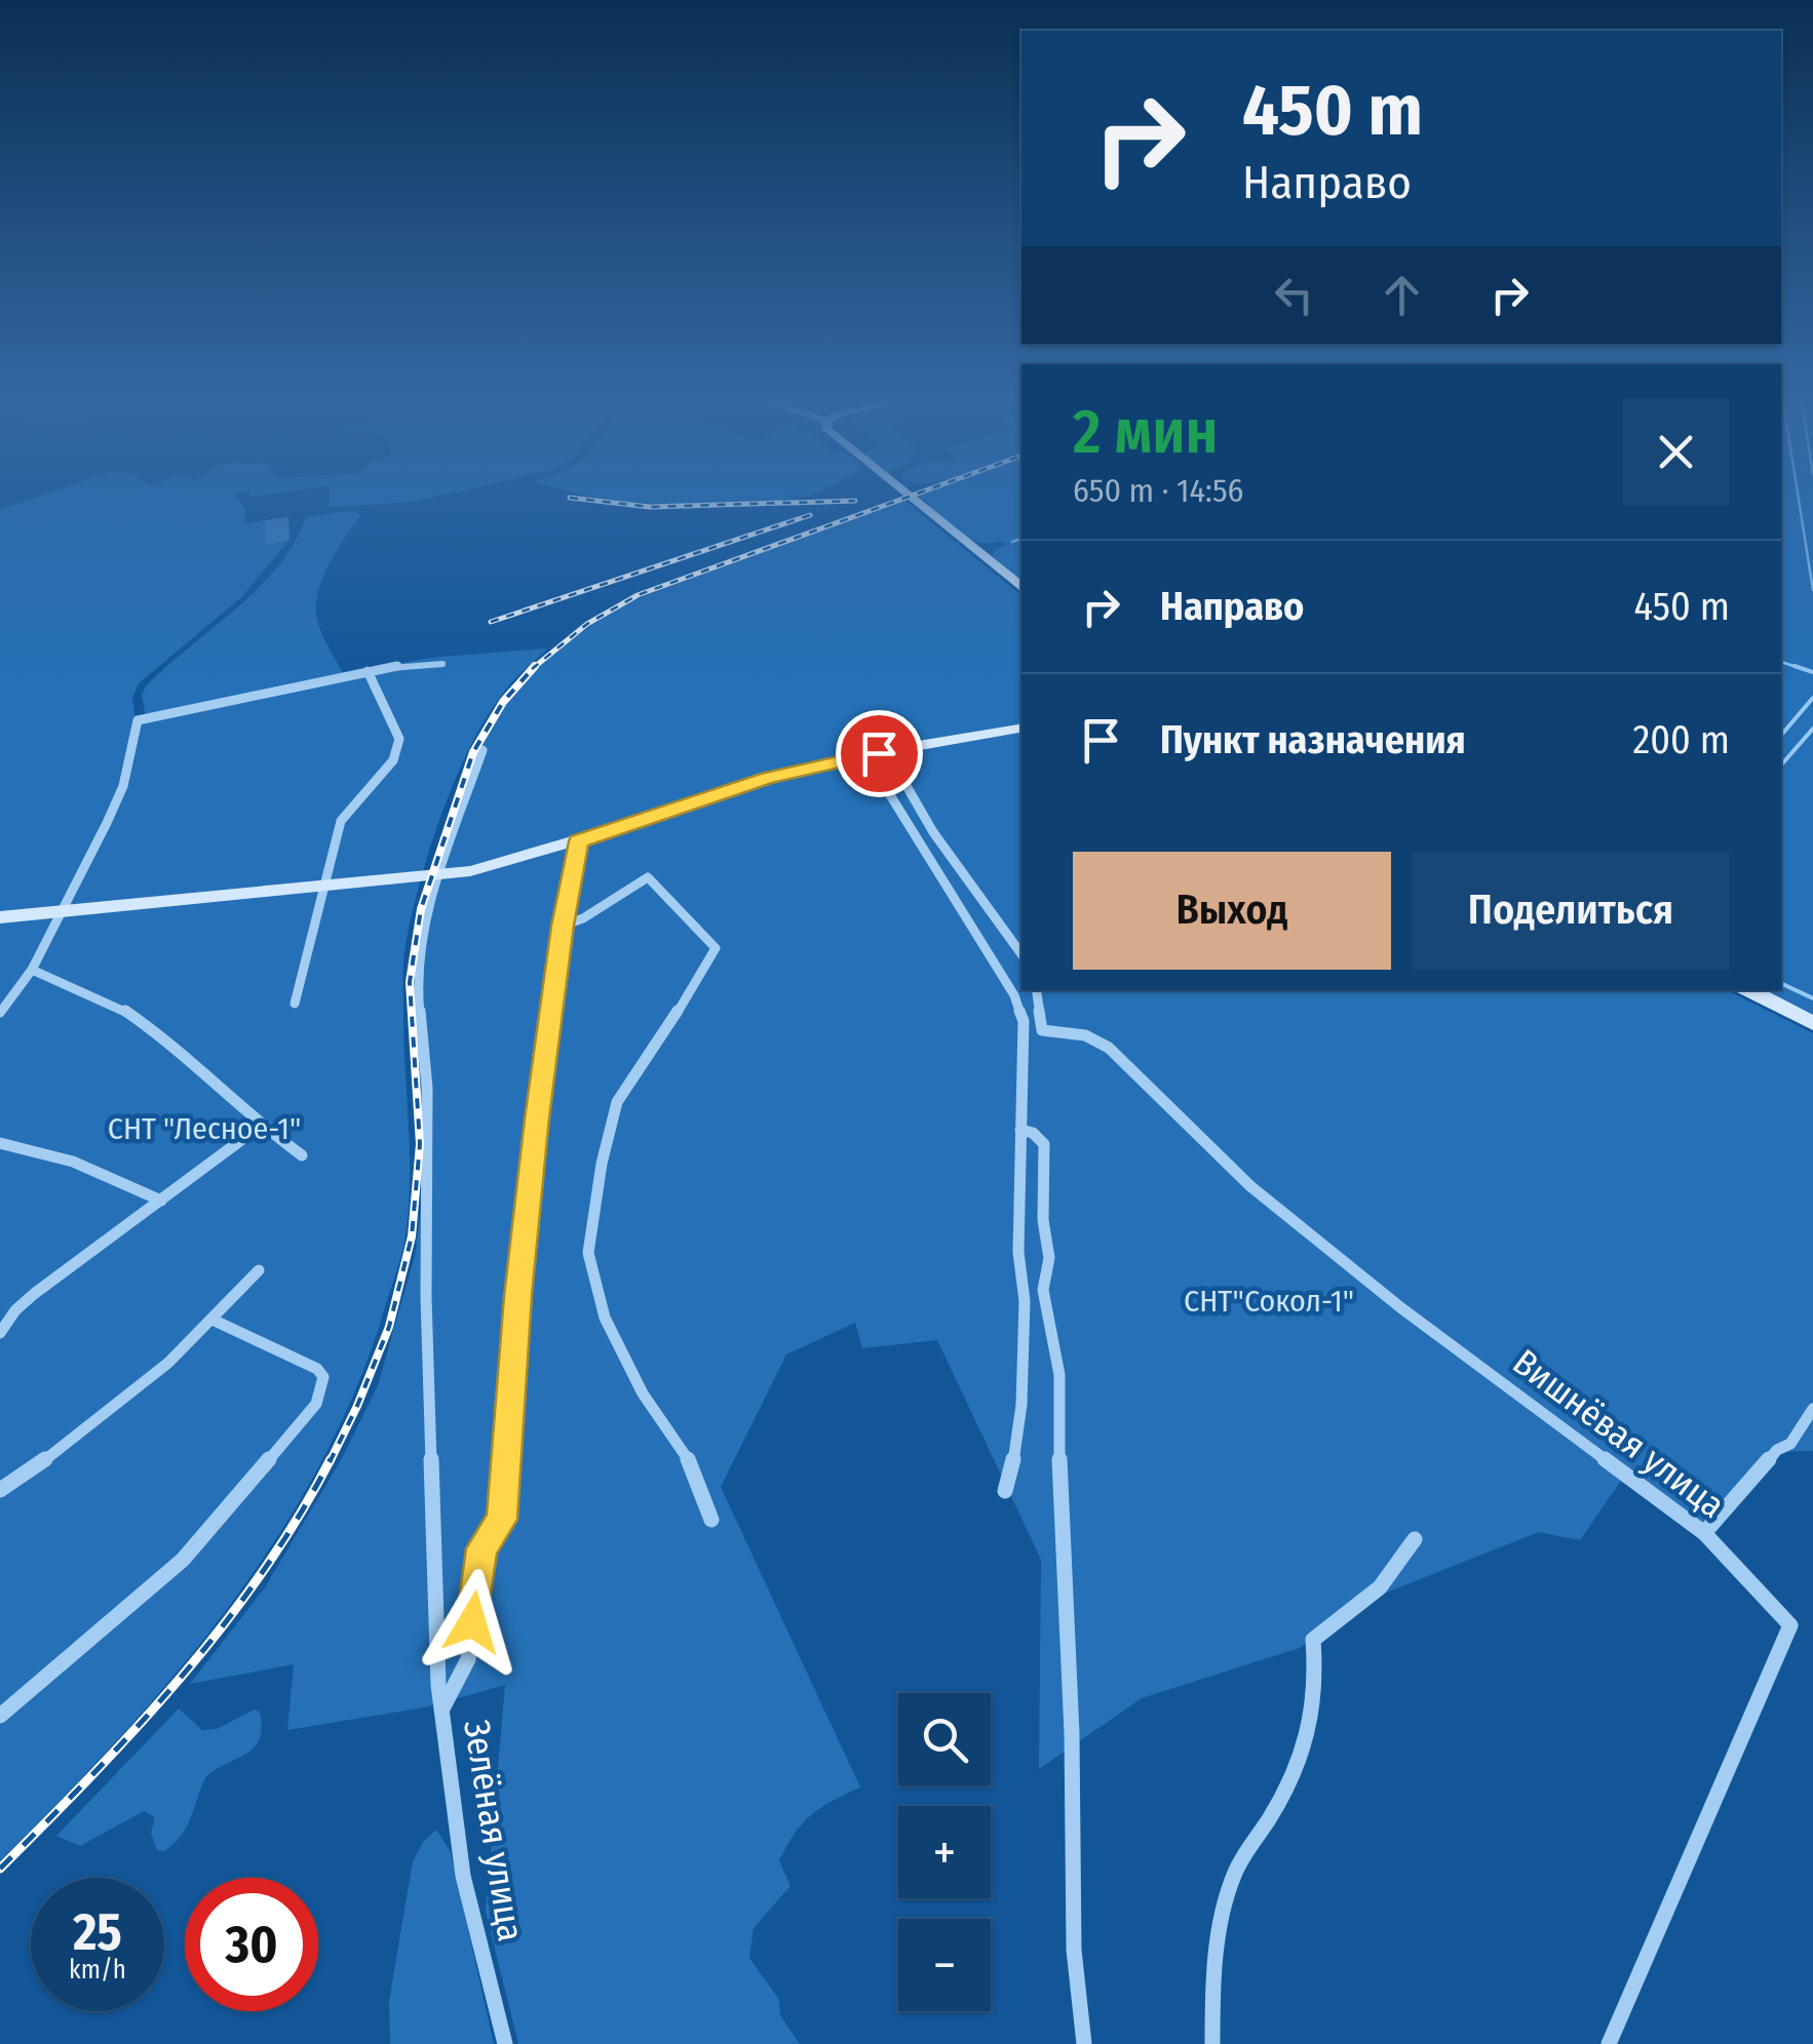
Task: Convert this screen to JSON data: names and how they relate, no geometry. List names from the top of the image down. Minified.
{"streets":{"street":["Вишнёвая улица","Зелёная улица"]},"parks":["СНТ \"Лесное-1\"","СНТ\"Сокол-1\""],"page":{"turn":["450 m","Направо"],"heading":["2 мин","650 m · 14:56"],"list":[{"name":"Направо","value":"450 m"},{"name":"Пункт назначения","value":"200 m"}],"buttons":["Выход","Поделиться"],"map_buttons":["+","−"],"speed":"25 km/h","limit":"30"}}
